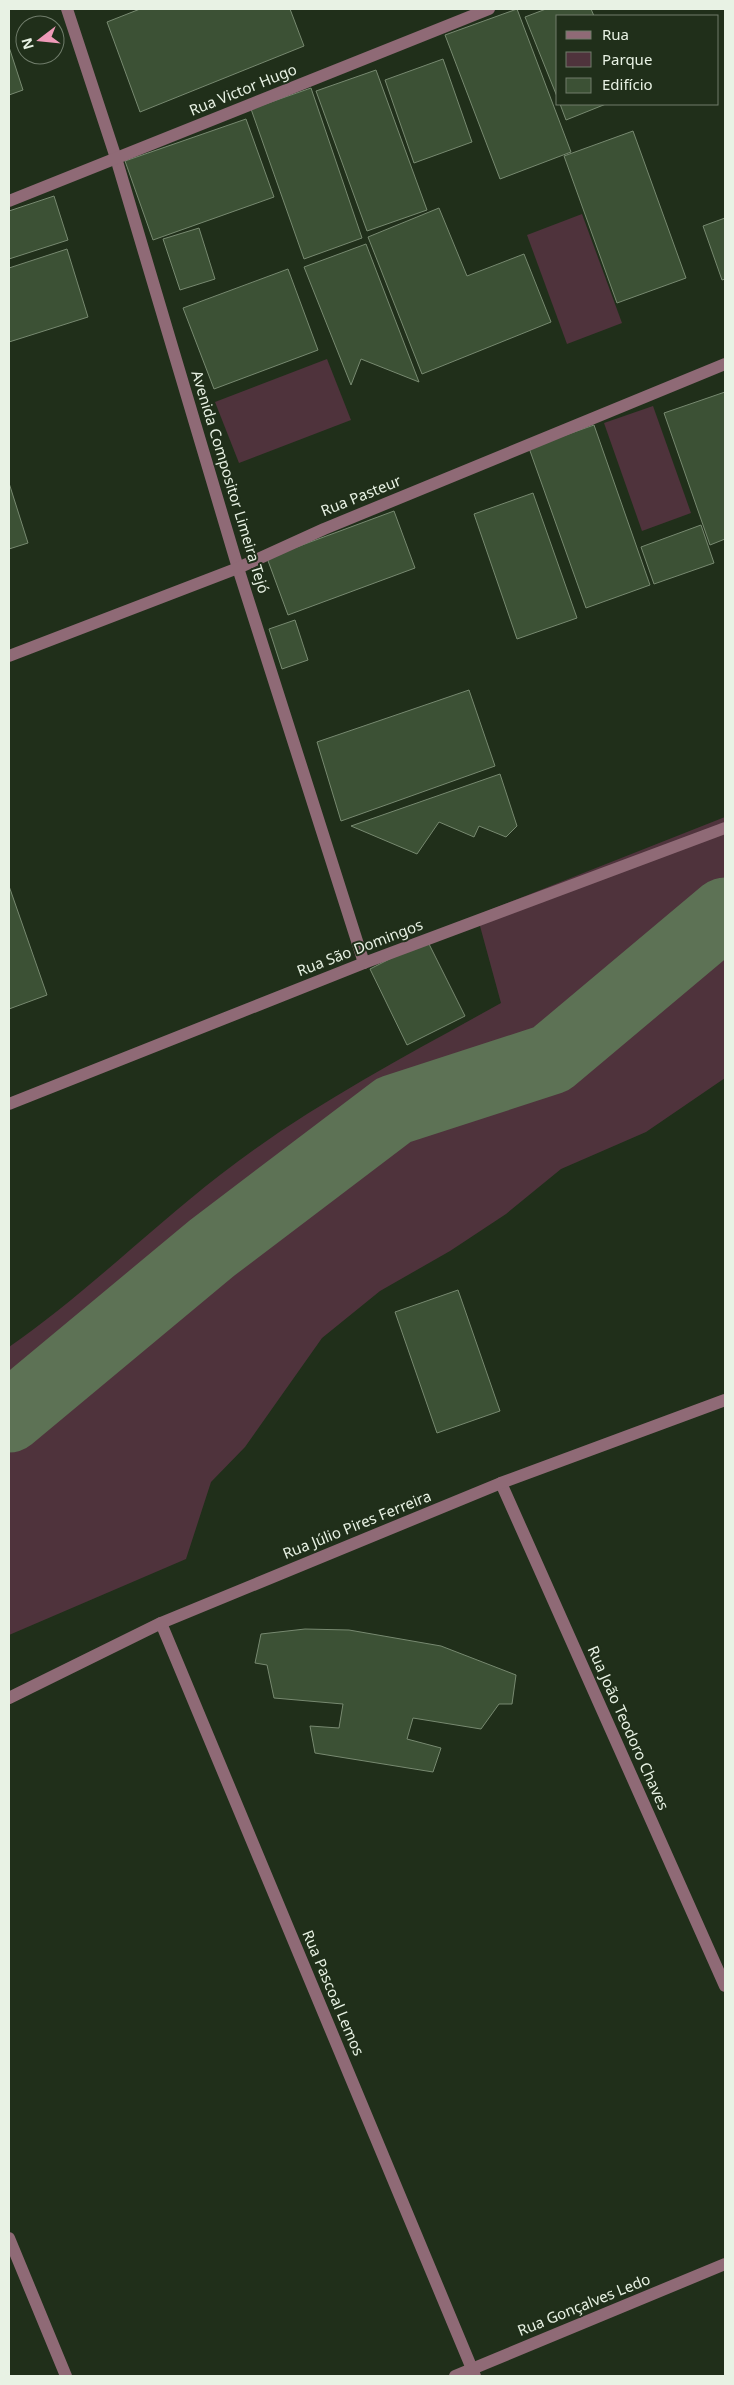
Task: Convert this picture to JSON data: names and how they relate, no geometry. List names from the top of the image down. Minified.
{"streets":{"street":["Rua Victor Hugo","Avenida Compositor Limeira Tejó","Rua Pasteur","Rua São Domingos","Rua Júlio Pires Ferreira","Rua João Teodoro Chaves","Rua Pascoal Lemos","Rua Gonçalves Ledo"]},"crossings":[["Rua Victor Hugo","Avenida Compositor Limeira Tejó"],["Avenida Compositor Limeira Tejó","Rua Pasteur"],["Avenida Compositor Limeira Tejó","Rua São Domingos"],["Rua Júlio Pires Ferreira","Rua João Teodoro Chaves"],["Rua Júlio Pires Ferreira","Rua Pascoal Lemos"],["Rua Pascoal Lemos","Rua Gonçalves Ledo"]],"legend":["Rua","Parque","Edifício"],"north":"left"}
